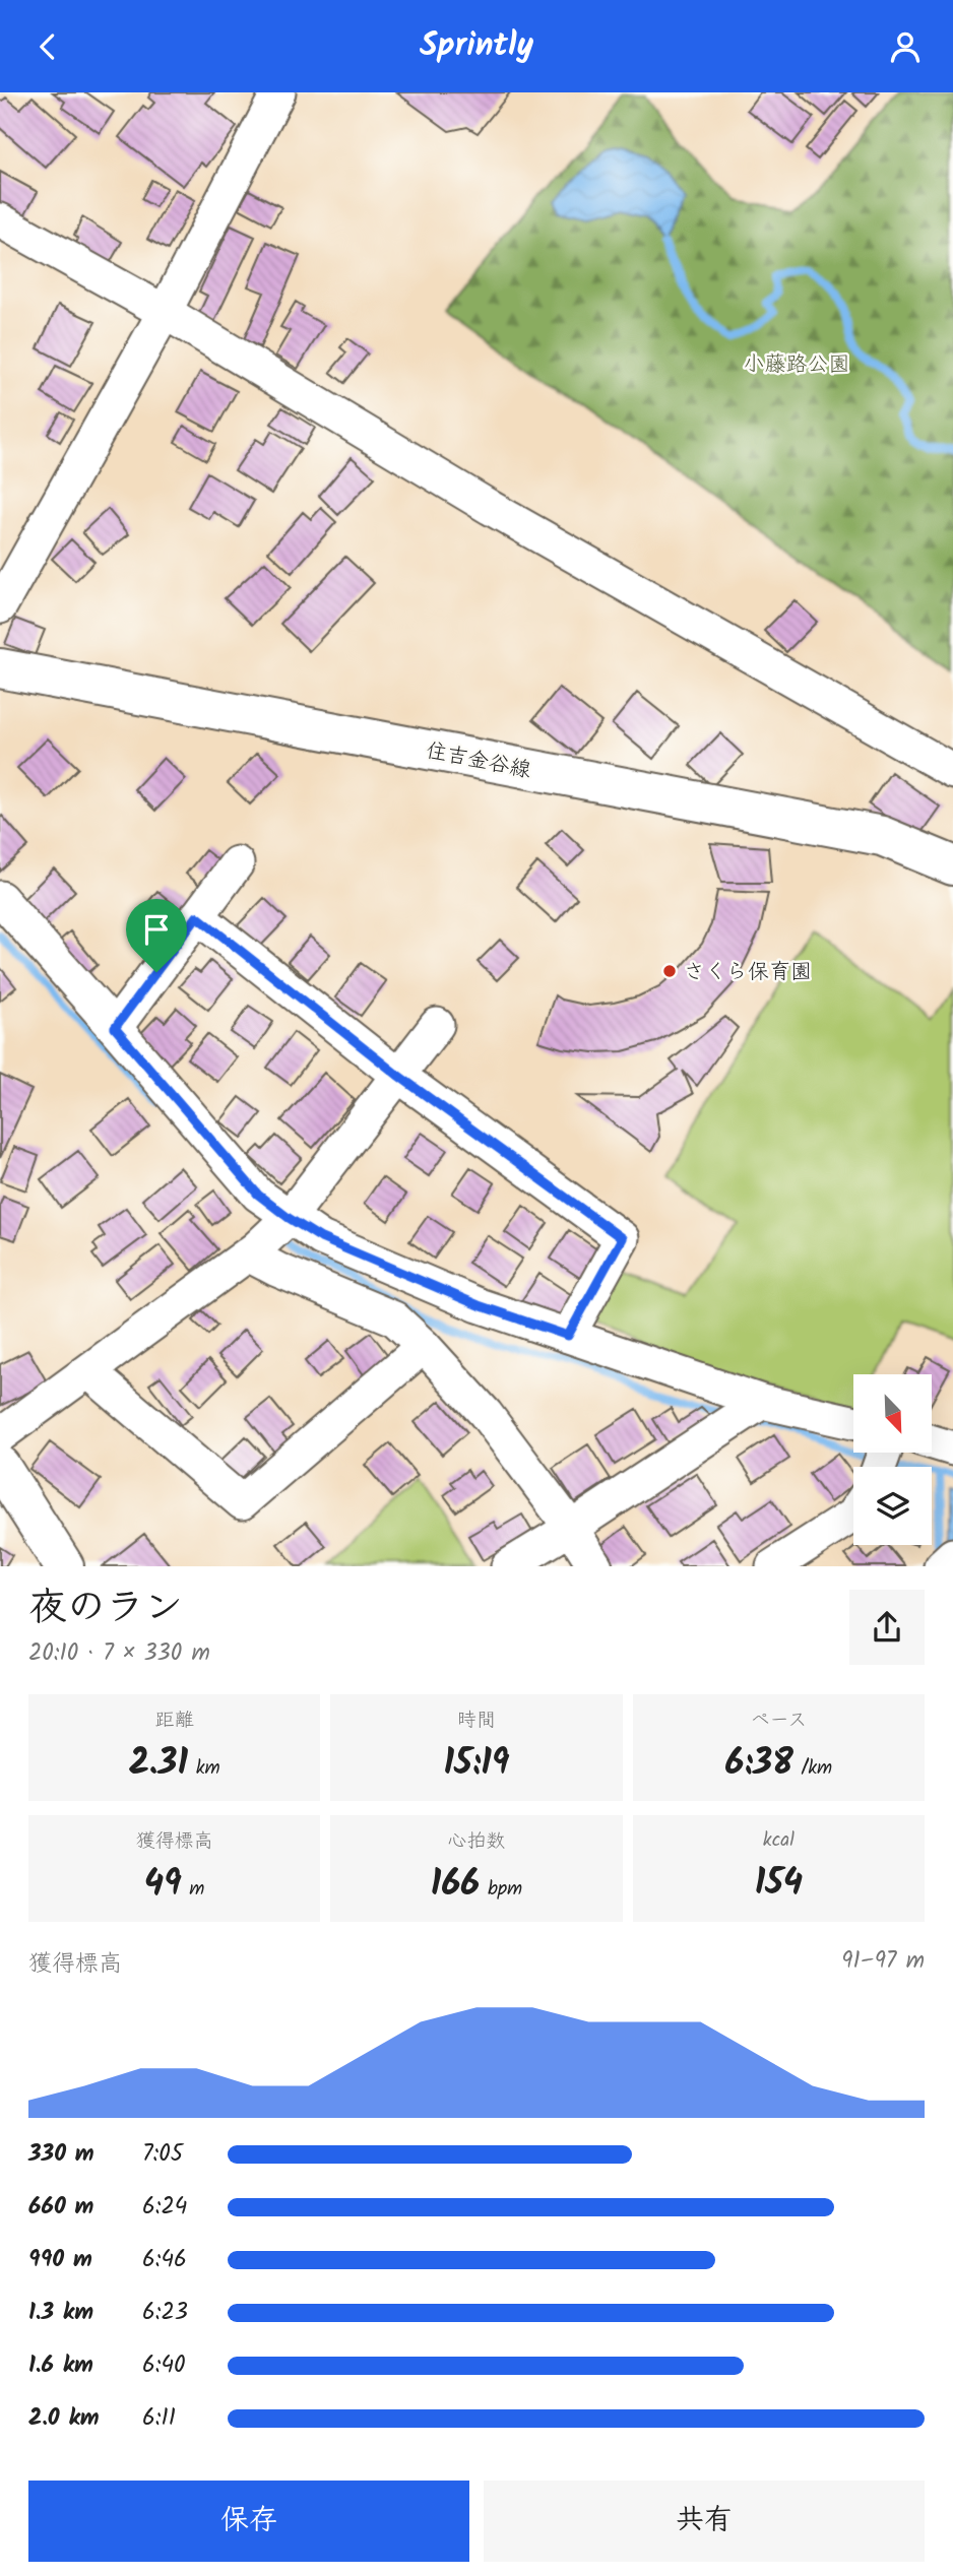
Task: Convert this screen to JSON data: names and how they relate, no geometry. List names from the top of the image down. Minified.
{"streets":{"main road":["住吉金谷線"]},"parks":["小藤路公園"],"places":["さくら保育園"],"north":"bottom right","page":{"header":"Sprintly","heading":["夜のラン","20:10 · 7 × 330 m"],"stats":[["距離","2.31 km"],["時間","15:19"],["ペース","6:38 /km"],["獲得標高","49 m"],["心拍数","166 bpm"],["kcal","154"]],"chart":["獲得標高","91–97 m"],"list":[{"name":"330 m","note":"7:05"},{"name":"660 m","note":"6:24"},{"name":"990 m","note":"6:46"},{"name":"1.3 km","note":"6:23"},{"name":"1.6 km","note":"6:40"},{"name":"2.0 km","note":"6:11"}],"buttons":["保存","共有"]}}
